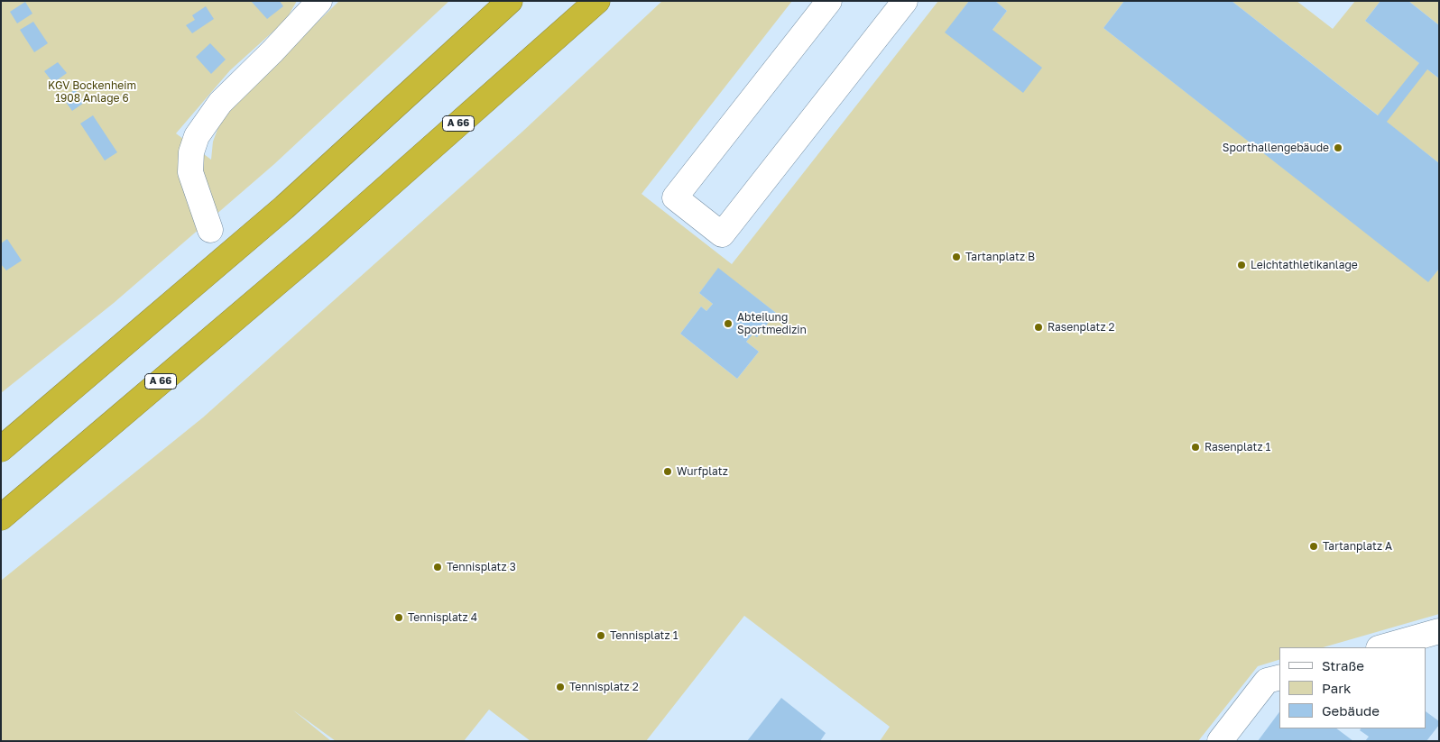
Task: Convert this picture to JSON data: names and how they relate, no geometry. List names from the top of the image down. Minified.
{"streets":{"highway":["A 66"]},"parks":["KGV Bockenheim 1908 Anlage 6"],"places":["Sporthallengebäude","Tartanplatz B","Leichtathletikanlage","Abteilung Sportmedizin","Rasenplatz 2","Rasenplatz 1","Wurfplatz","Tartanplatz A","Tennisplatz 3","Tennisplatz 4","Tennisplatz 1","Tennisplatz 2"],"legend":["Straße","Park","Gebäude"]}
